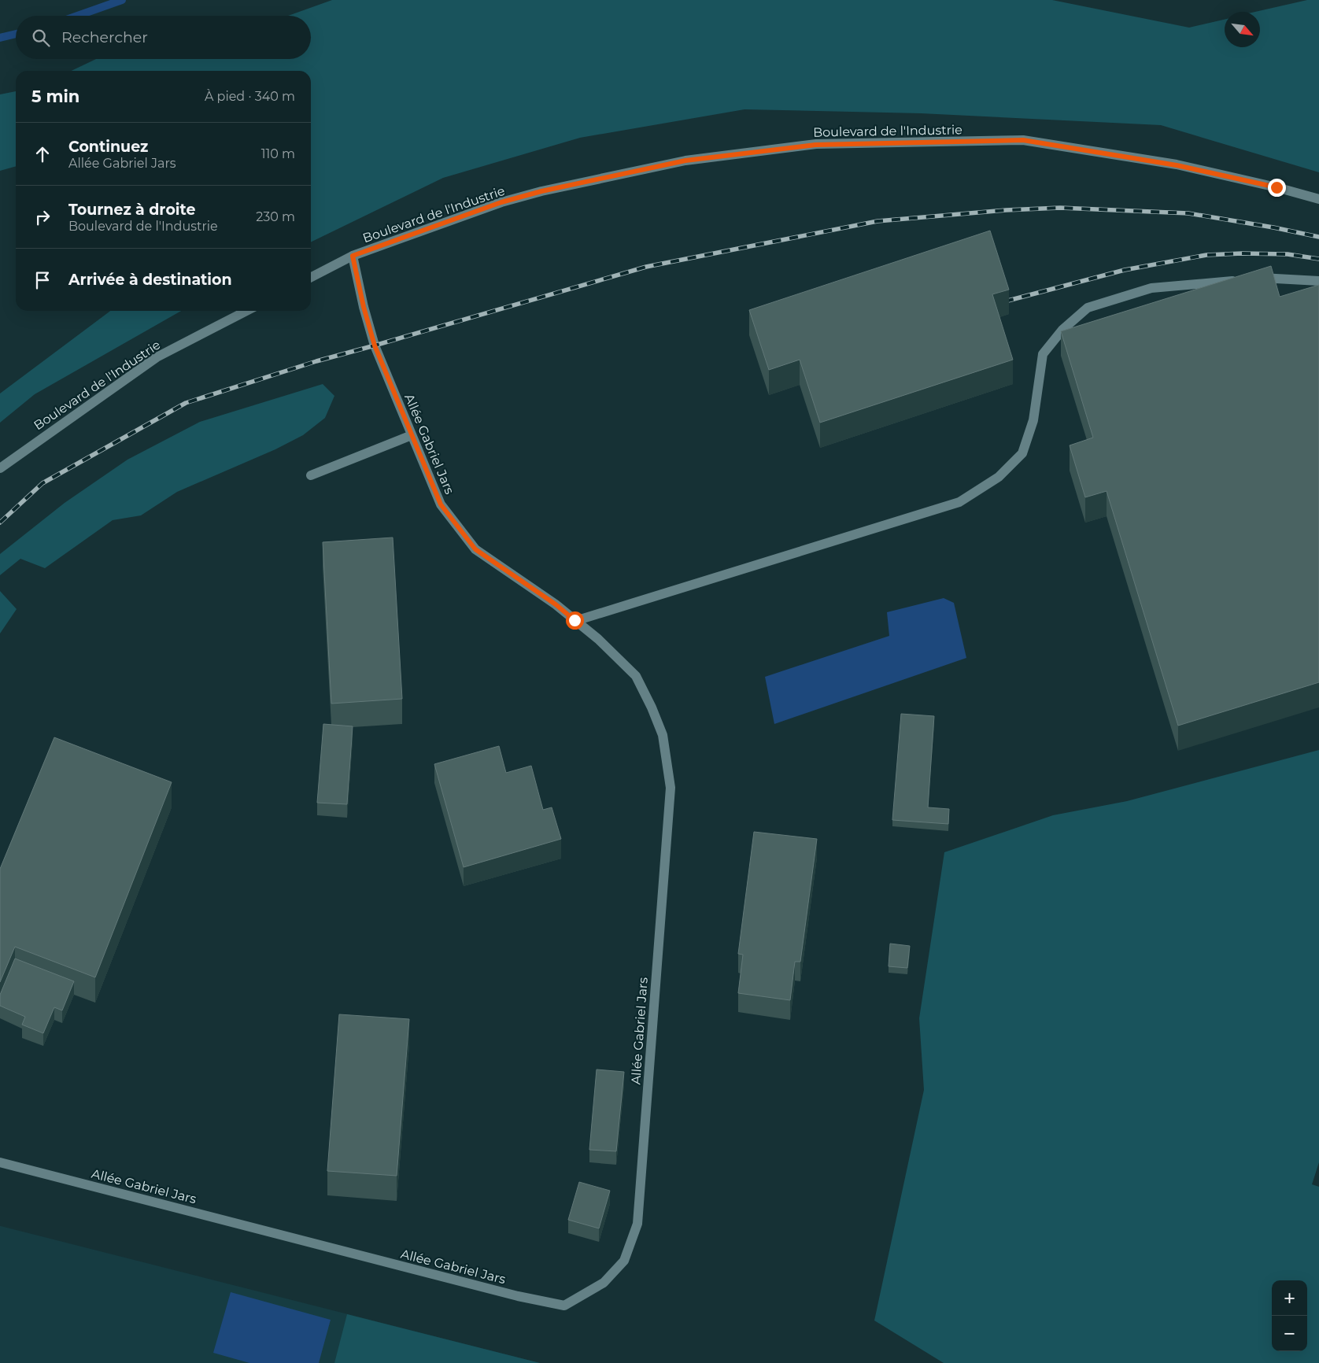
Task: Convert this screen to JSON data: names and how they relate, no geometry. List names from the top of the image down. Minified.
{"streets":{"street":["Boulevard de l'Industrie","Allée Gabriel Jars"]},"crossings":[["Boulevard de l'Industrie","Allée Gabriel Jars"]],"north":"bottom right","page":{"search":"Rechercher","heading":["5 min","À pied · 340 m"],"list":[["Continuez","Allée Gabriel Jars","110 m"],["Tournez à droite","Boulevard de l'Industrie","230 m"],"Arrivée à destination"],"map_buttons":["+","−"]}}
